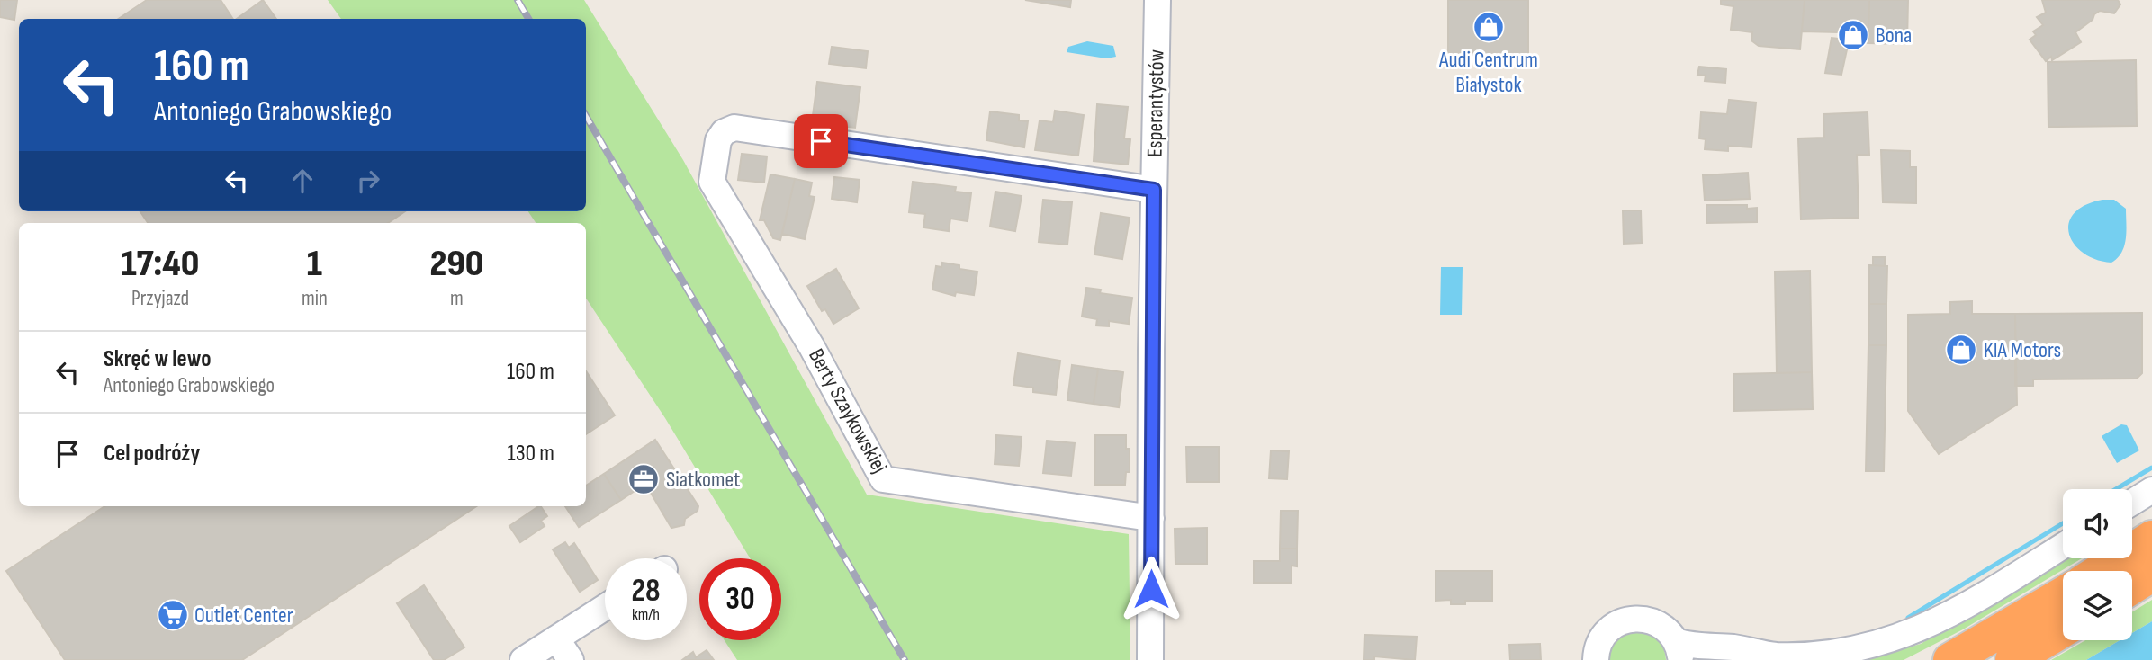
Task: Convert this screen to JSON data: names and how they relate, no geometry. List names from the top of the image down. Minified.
{"streets":{"street":["Esperantystów","Berty Szaykowskiej"]},"crossings":[["Esperantystów","Berty Szaykowskiej"]],"places":{"shop":["Audi Centrum Białystok","Bona","KIA Motors"],"office":["Siatkomet"],"supermarket":["Outlet Center"]},"page":{"turn":["160 m","Antoniego Grabowskiego"],"eta":["17:40","Przyjazd","1","min","290","m"],"list":[{"name":"Skręć w lewo","note":"Antoniego Grabowskiego","value":"160 m"},{"name":"Cel podróży","value":"130 m"}],"speed":"28 km/h","limit":"30"}}
